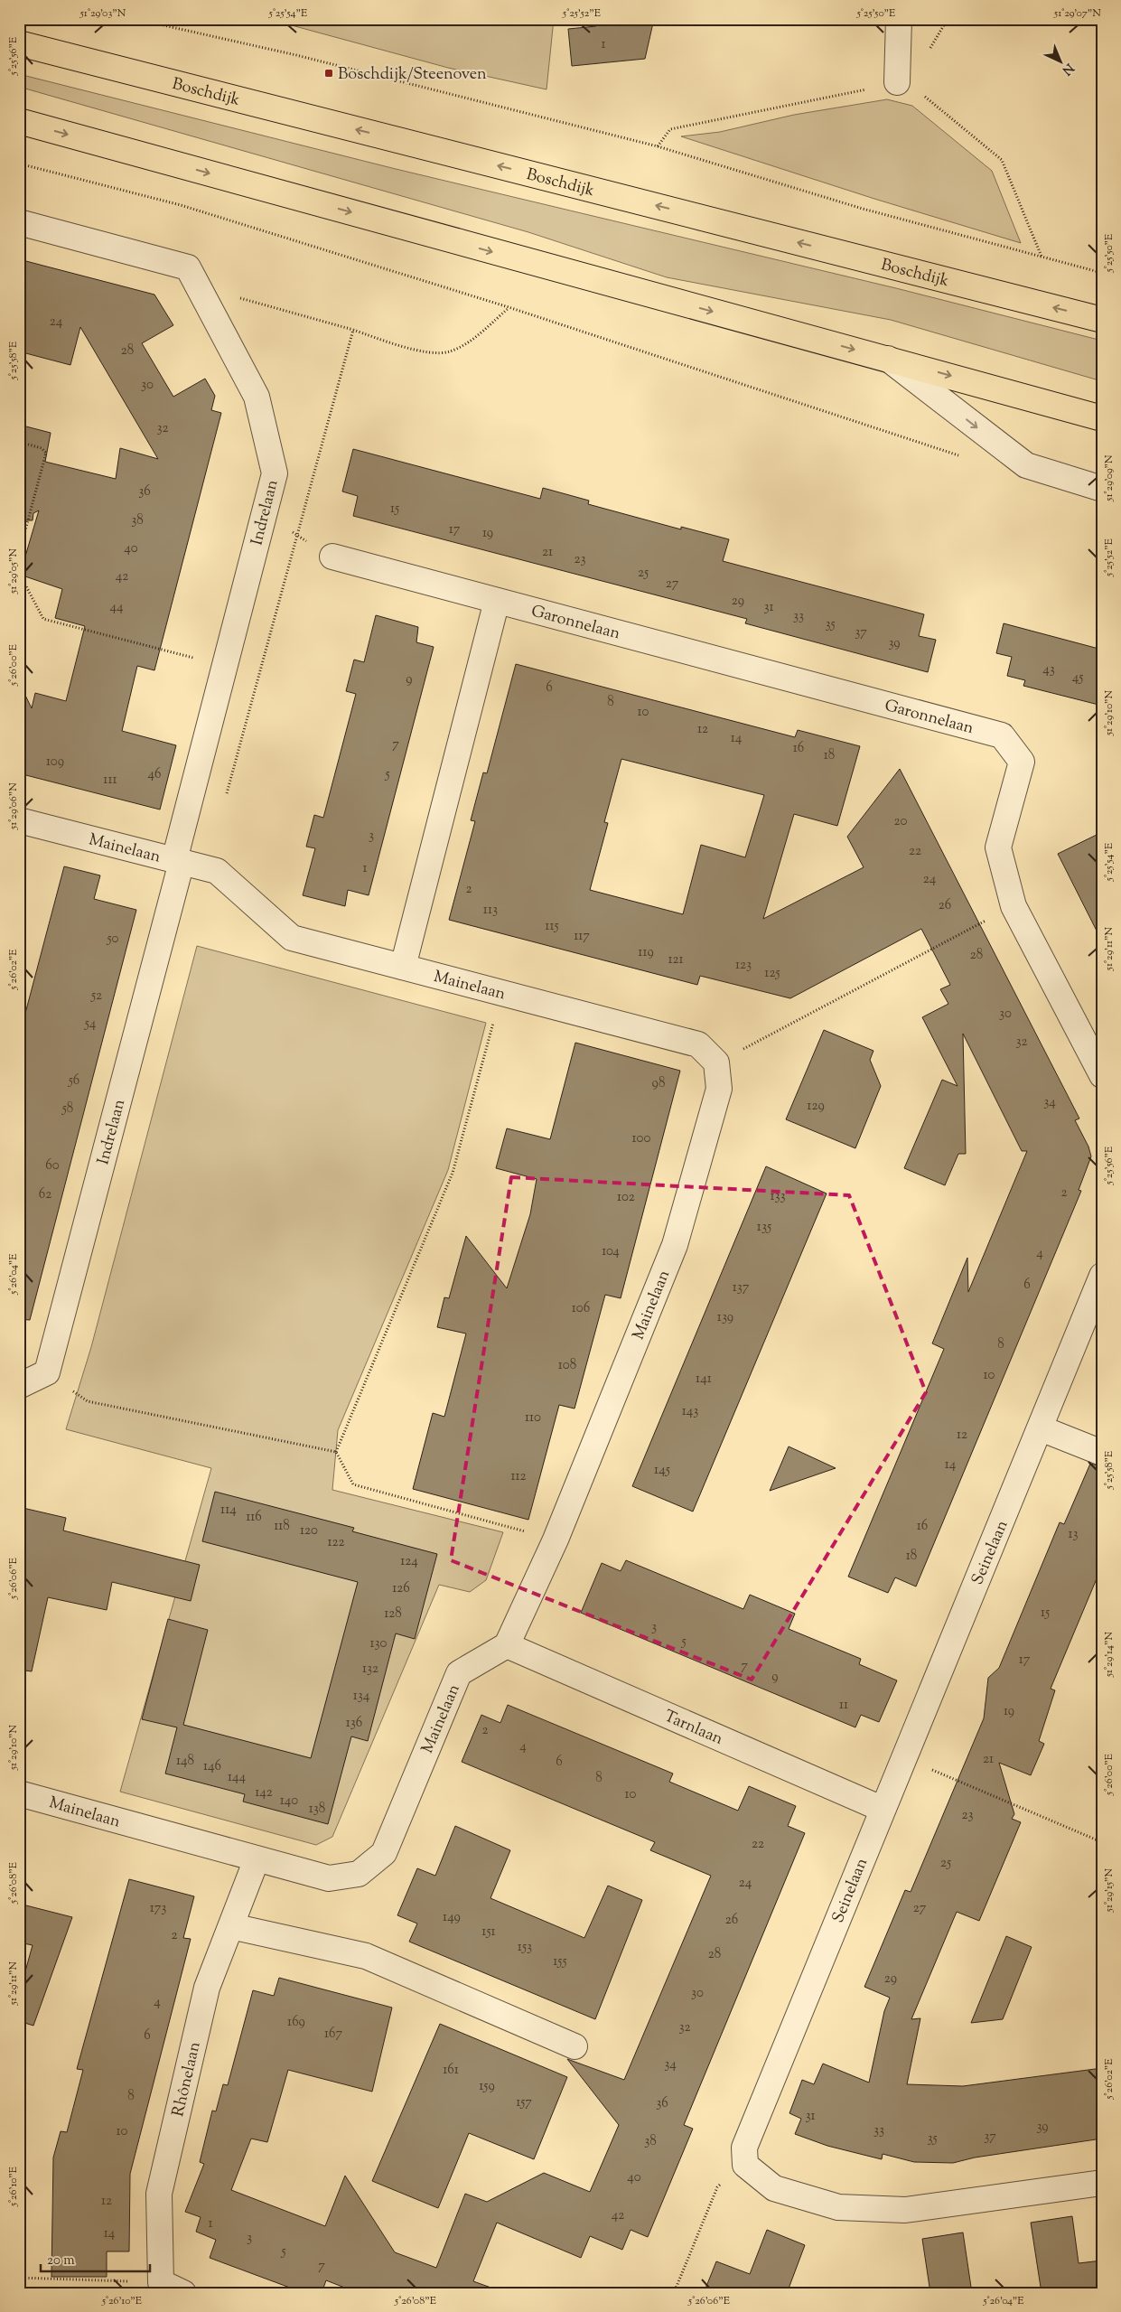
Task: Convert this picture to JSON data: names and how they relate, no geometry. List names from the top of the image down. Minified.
{"streets":{"main road":["Boschdijk"],"street":["Indrelaan","Garonnelaan","Mainelaan","Seinelaan","Tarnlaan","Rhônelaan"]},"crossings":[["Indrelaan","Mainelaan"],["Mainelaan","Tarnlaan"],["Mainelaan","Rhônelaan"],["Seinelaan","Tarnlaan"]],"places":{"transit":["Boschdijk/Steenoven"]},"house_numbers":["1","24","28","30","32","36","15","38","17","19","40","21","23","25","42","27","29","44","31","33","35","37","39","43","45","9","6","8","10","12","14","7","16","18","109","46","5","111","20","3","22","1","24","2","26","113","115","117","50","119","28","121","123","125","52","30","54","32","56","98","34","129","58","100","60","2","62","133","102","135","104","4","6","137","106","139","8","108","10","141","143","110","12","14","145","112","114","116","118","16","120","13","122","18","124","126","15","128","3","5","130","17","7","132","9","134","11","19","136","2","4","21","148","6","146","144","8","142","10","140","138","23","22","25","24","173","27","149","26","151","2","153","28","155","29","30","4","169","32","167","6","34","161","159","8","157","36","31","39","33","10","37","35","38","40","12","42","1","14","3","5","7"],"scale_bar":"20 m","north":"bottom right","coordinates":["51°29'03\"N","5°25'54\"E","5°25'52\"E","5°25'50\"E","51°29'07\"N","5°25'56\"E","5°25'58\"E","51°29'09\"N","51°29'05\"N","5°26'00\"E","51°29'10\"N","51°29'06\"N","51°29'11\"N","5°26'02\"E","5°26'04\"E","5°26'06\"E","51°29'14\"N","5°26'08\"E","51°29'15\"N","5°26'10\"E"]}
